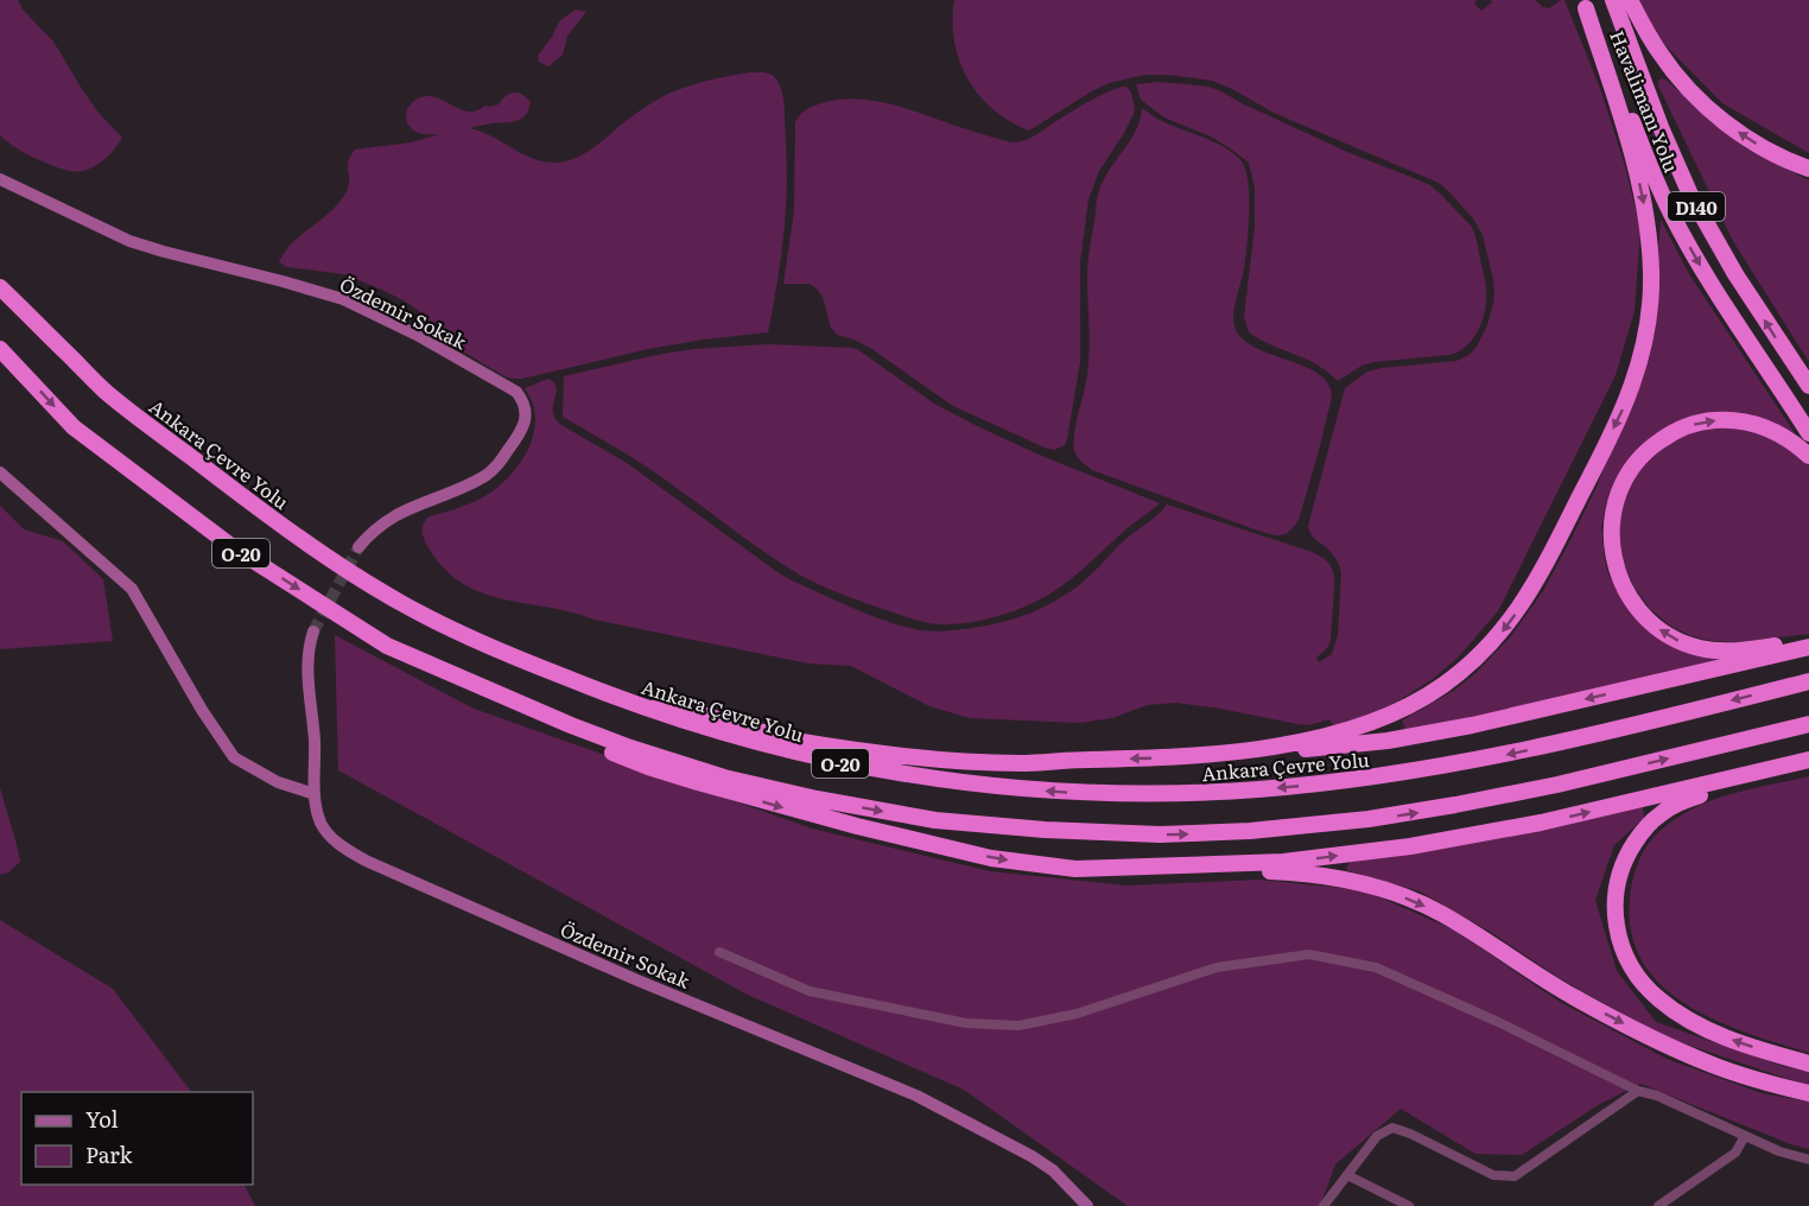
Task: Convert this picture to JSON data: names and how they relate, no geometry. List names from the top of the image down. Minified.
{"streets":{"highway":["Havalimanı Yolu","D140","Ankara Çevre Yolu","O-20"],"street":["Özdemir Sokak"]},"legend":["Yol","Park"]}
